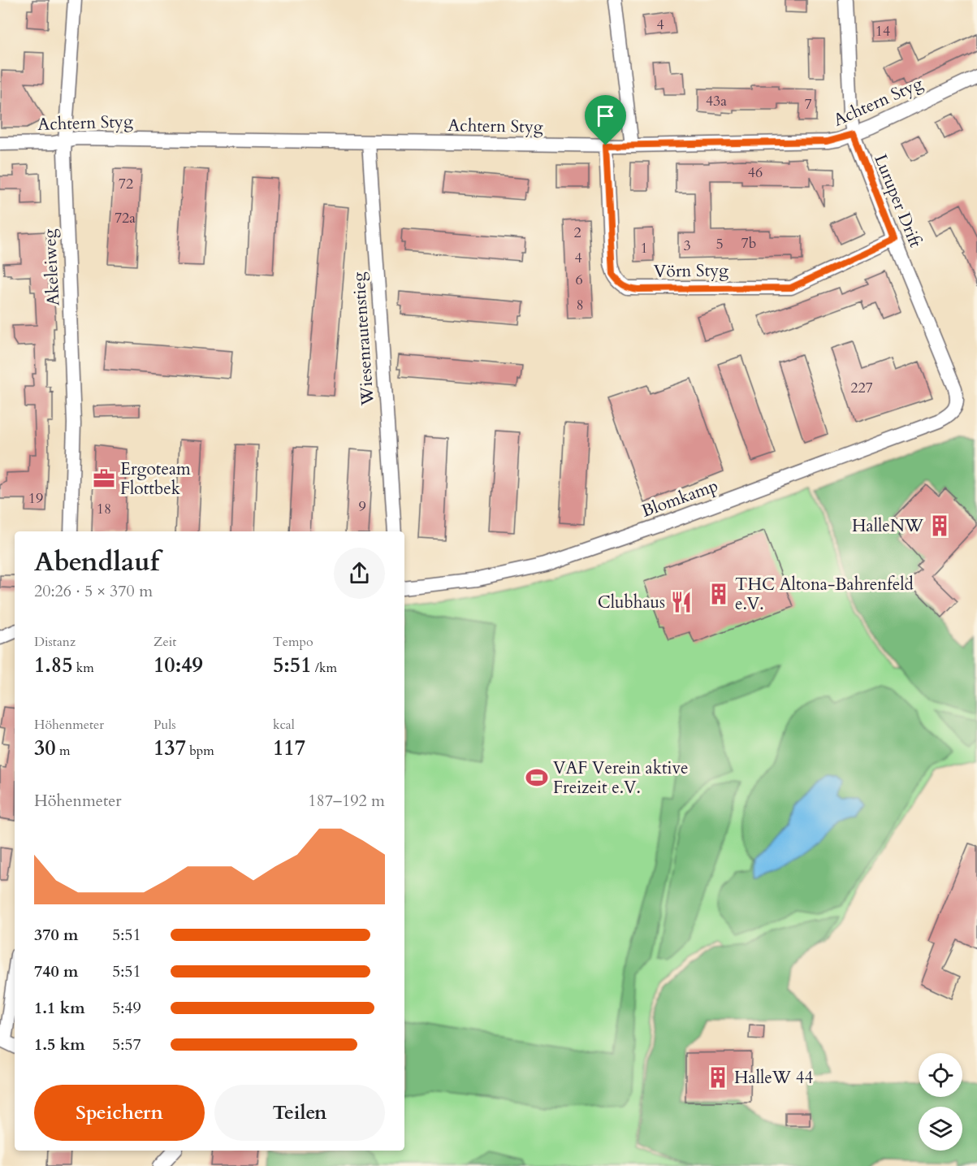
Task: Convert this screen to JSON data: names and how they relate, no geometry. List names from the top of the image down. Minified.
{"streets":{"street":["Achtern Styg","Luruper Drift","Akeleiweg","Vörn Styg","Wiesenrautenstieg","Blomkamp"]},"crossings":[["Achtern Styg","Luruper Drift"],["Achtern Styg","Akeleiweg"],["Achtern Styg","Vörn Styg"],["Achtern Styg","Wiesenrautenstieg"],["Luruper Drift","Vörn Styg"],["Luruper Drift","Blomkamp"]],"places":{"office":["Ergoteam Flottbek"],"building":["HalleNW","THC Altona-Bahrenfeld e.V.","HalleW 44"],"restaurant":["Clubhaus"],"sports":["VAF Verein aktive Freizeit e.V."]},"house_numbers":["4","14","43a","7","46","72","72a","2","7b","5","3","1","4","6","8","227","19","9","18"],"page":{"heading":["Abendlauf","20:26 · 5 × 370 m"],"stats":[["Distanz","1.85 km"],["Zeit","10:49"],["Tempo","5:51 /km"],["Höhenmeter","30 m"],["Puls","137 bpm"],["kcal","117"]],"chart":["Höhenmeter","187–192 m"],"list":[{"name":"370 m","note":"5:51"},{"name":"740 m","note":"5:51"},{"name":"1.1 km","note":"5:49"},{"name":"1.5 km","note":"5:57"}],"buttons":["Speichern","Teilen"]}}
